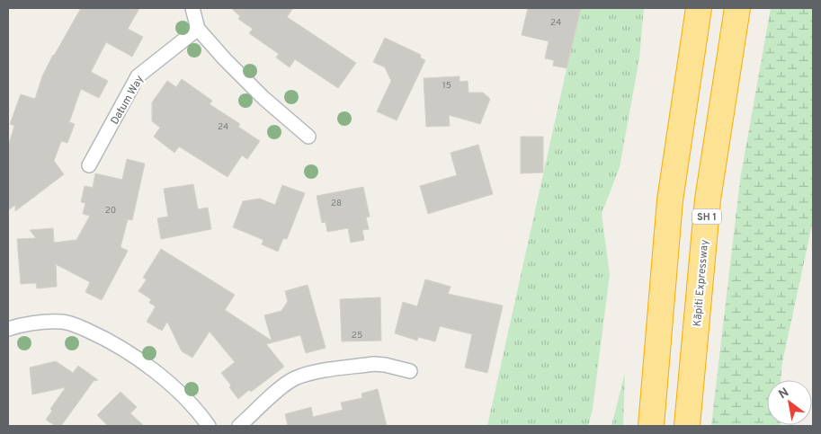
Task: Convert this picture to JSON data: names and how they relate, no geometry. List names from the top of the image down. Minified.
{"streets":{"highway":["SH 1","Kāpiti Expressway"],"street":["Datum Way"]},"house_numbers":["24","15","24","28","20","25"],"north":"top left"}
